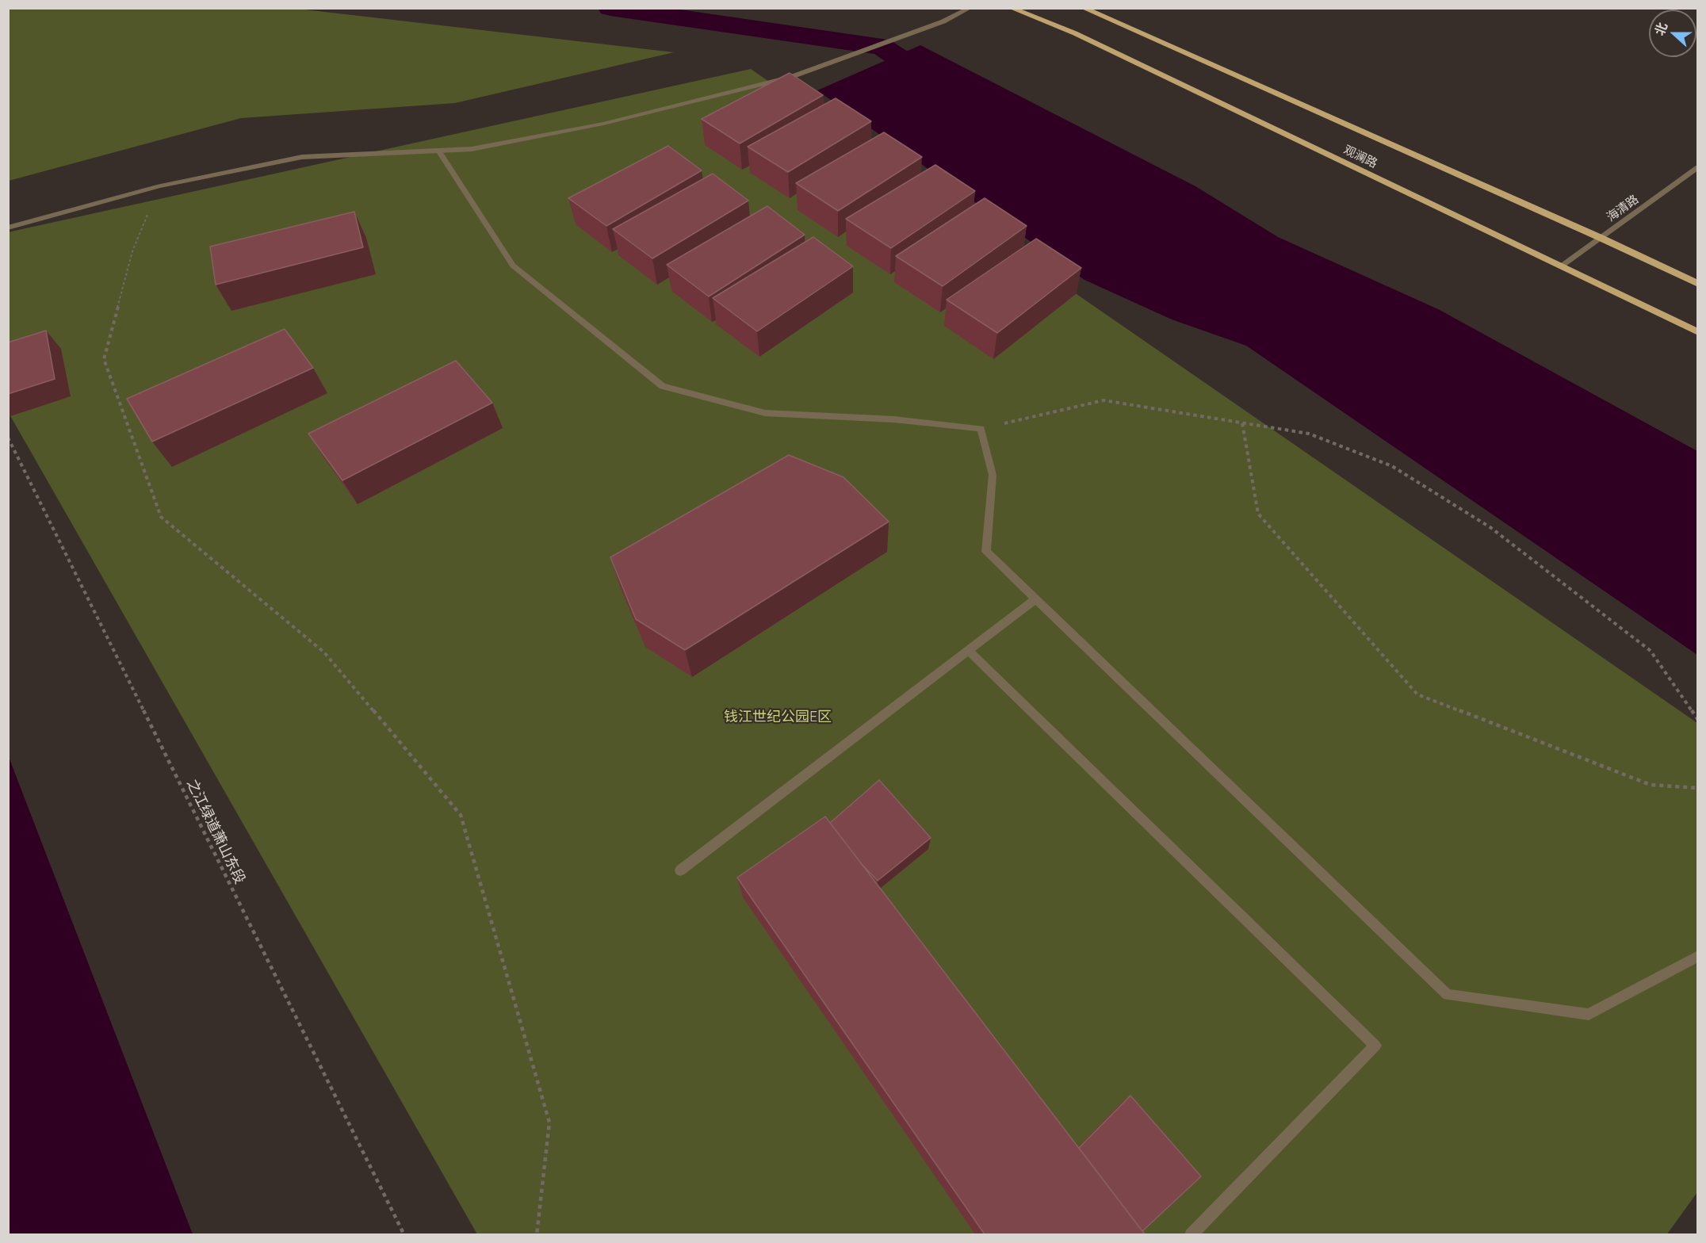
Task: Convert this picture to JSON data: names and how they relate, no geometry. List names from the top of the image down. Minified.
{"streets":{"main road":["观澜路"],"street":["海清路"],"path":["之江绿道萧山东段"]},"crossings":[["观澜路","海清路"]],"parks":["钱江世纪公园E区"],"north":"left"}
